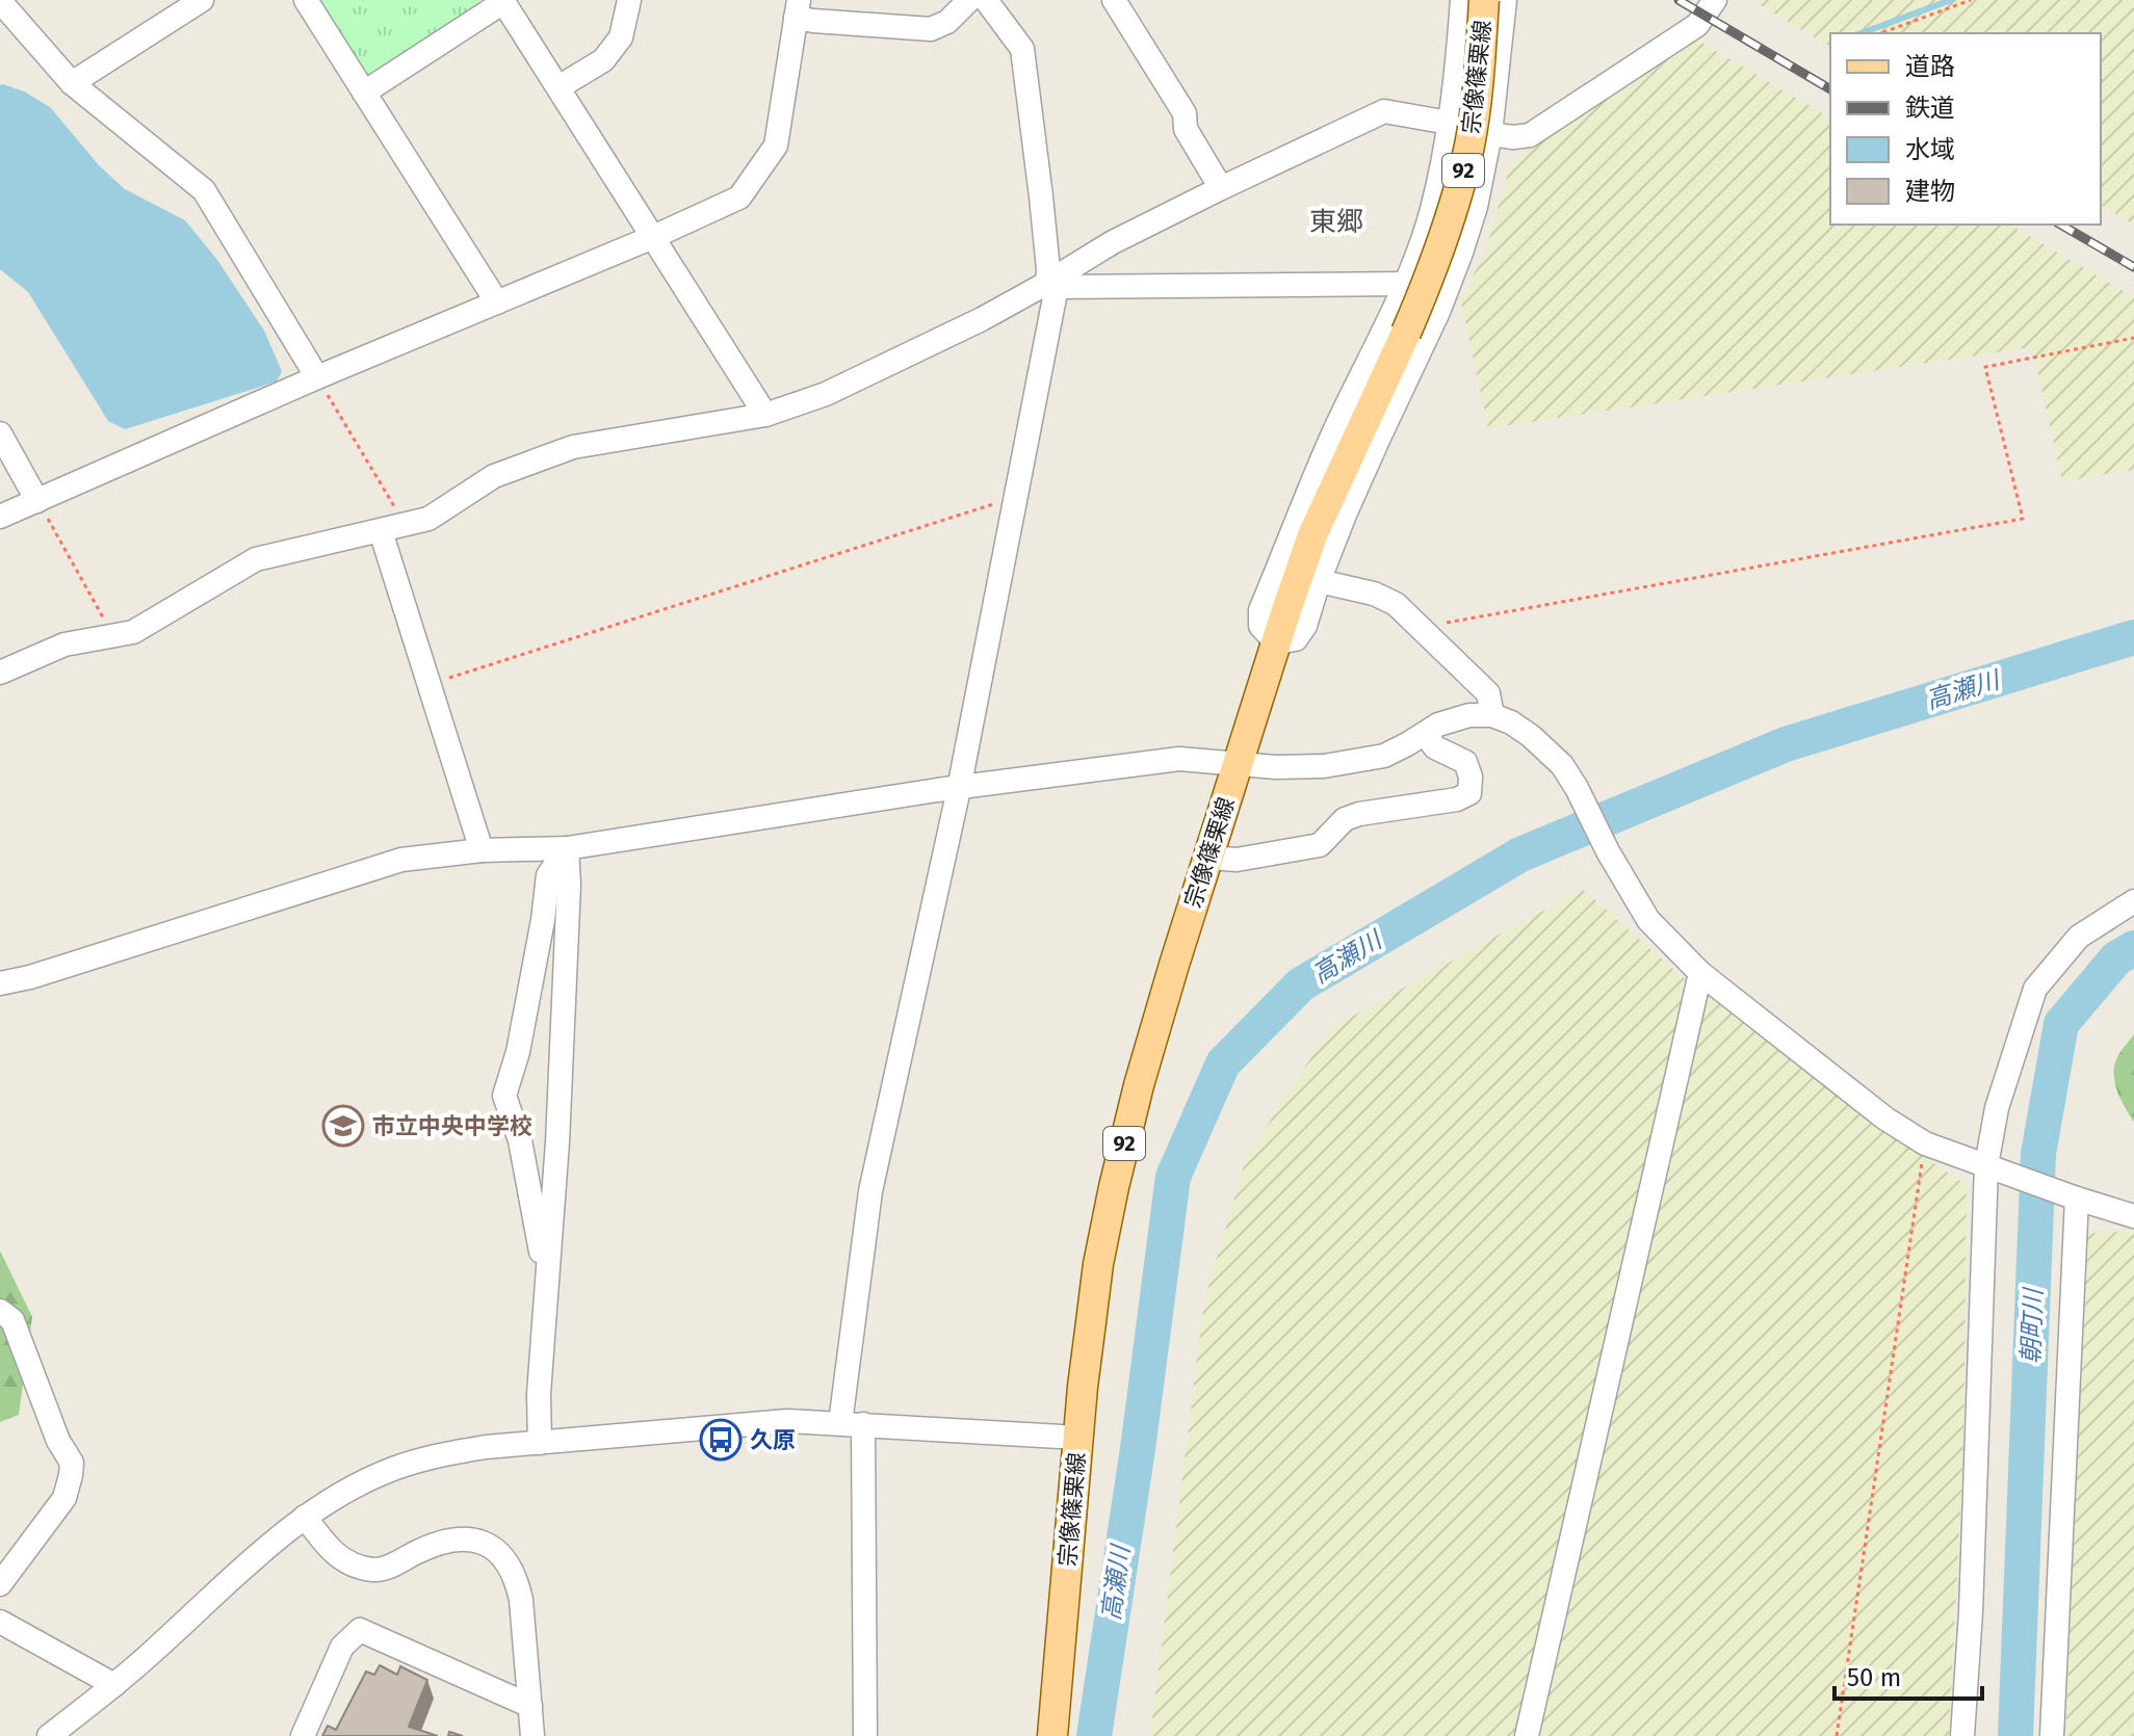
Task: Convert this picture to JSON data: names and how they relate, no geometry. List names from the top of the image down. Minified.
{"streets":{"main road":["宗像篠栗線","92"]},"districts":["東郷"],"water":["高瀬川","朝町川"],"places":{"school or university":["市立中央中学校"],"bus stop":["久原"]},"legend":["道路","鉄道","水域","建物"],"scale_bar":"50 m"}
